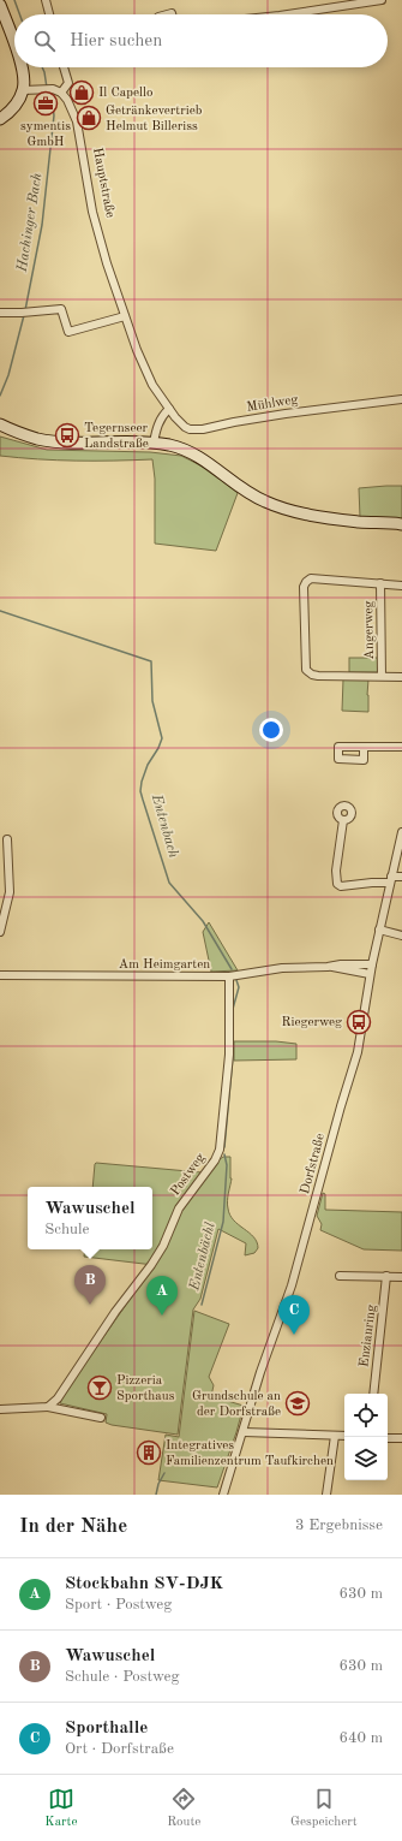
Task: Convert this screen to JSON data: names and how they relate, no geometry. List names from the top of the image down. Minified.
{"streets":{"street":["Hauptstraße","Mühlweg","Angerweg","Am Heimgarten","Dorfstraße","Postweg","Enzianring"]},"crossings":[["Hauptstraße","Mühlweg"],["Am Heimgarten","Dorfstraße"],["Am Heimgarten","Postweg"]],"water":["Hachinger Bach","Entenbach","Entenbächl"],"places":{"shop":["Il Capello","Getränkevertrieb Helmut Billeriss"],"office":["symentis GmbH"],"bus stop":["Tegernseer Landstraße","Riegerweg"],"bar":["Pizzeria Sporthaus"],"school or university":["Grundschule an der Dorfstraße"],"building":["Integratives Familienzentrum Taufkirchen"]},"page":{"search":"Hier suchen","popup":["Wawuschel","Schule"],"pins":["B","A","C"],"heading":["In der Nähe","3 Ergebnisse"],"list":[{"mark":"A","name":"Stockbahn SV-DJK","note":"Sport · Postweg","value":"630 m"},{"mark":"B","name":"Wawuschel","note":"Schule · Postweg","value":"630 m"},{"mark":"C","name":"Sporthalle","note":"Ort · Dorfstraße","value":"640 m"}],"nav":["Karte","Route","Gespeichert"]}}
